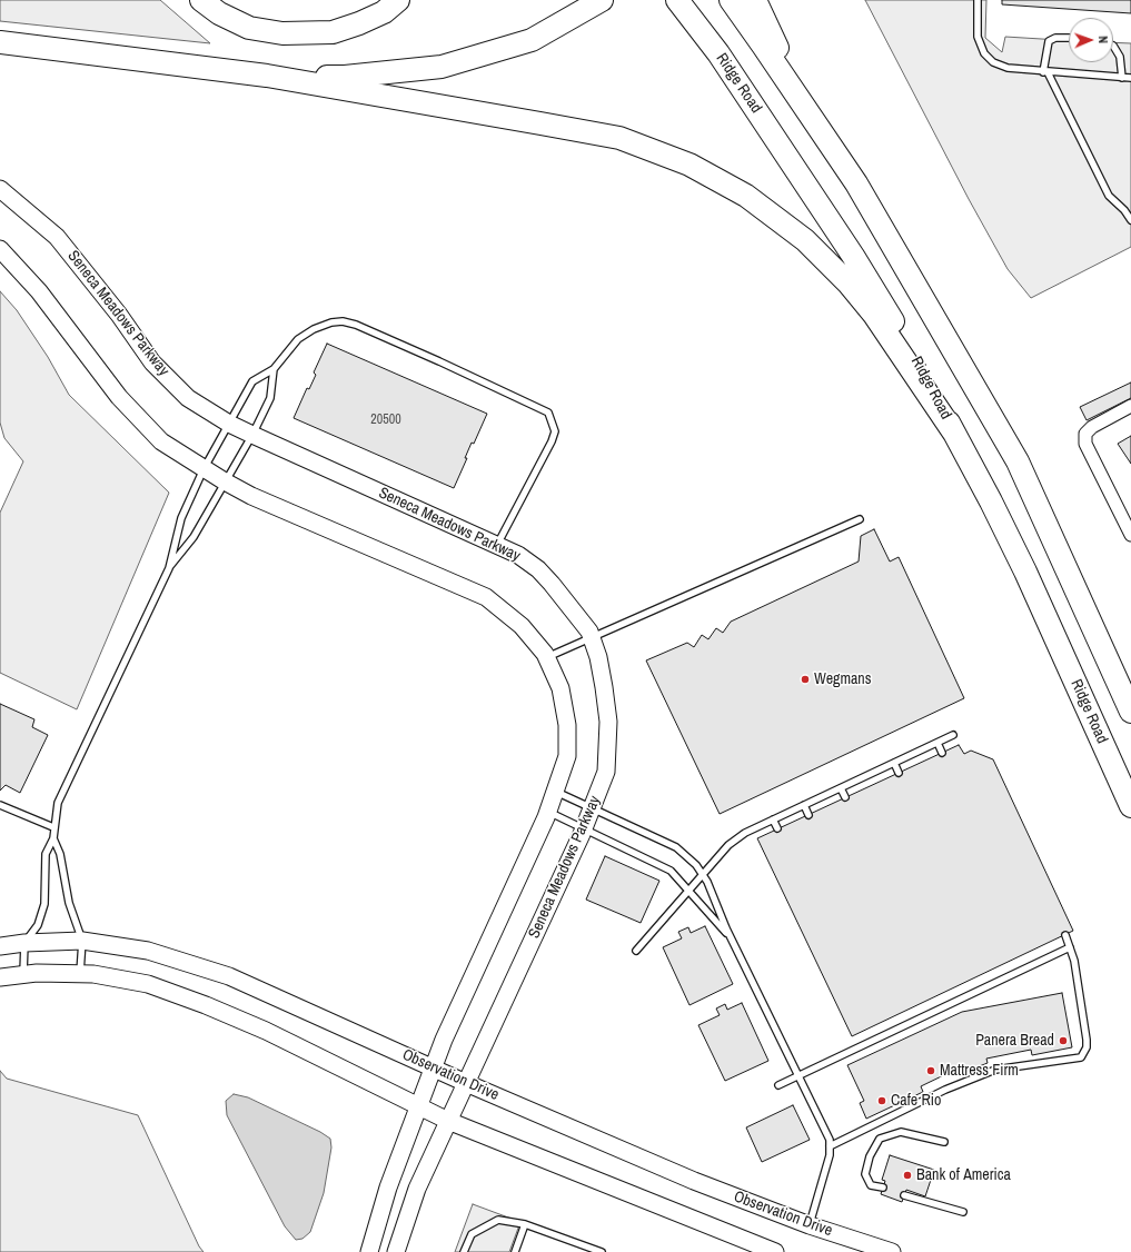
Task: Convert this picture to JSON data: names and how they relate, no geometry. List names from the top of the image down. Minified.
{"streets":{"highway":["Ridge Road"],"street":["Seneca Meadows Parkway","Observation Drive"]},"crossings":[["Seneca Meadows Parkway","Observation Drive"]],"places":["Wegmans","Panera Bread","Mattress Firm","Cafe Rio","Bank of America"],"house_numbers":["20500"],"north":"right"}
